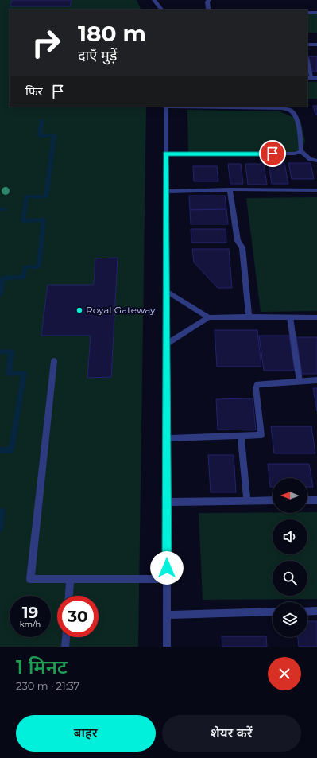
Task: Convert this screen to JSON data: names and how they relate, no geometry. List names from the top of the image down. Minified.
{"places":["Royal Gateway"],"north":"left","page":{"turn":["180 m","दाएँ मुड़ें"],"then":"फिर","speed":"19 km/h","limit":"30","heading":["1 मिनट","230 m · 21:37"],"buttons":["बाहर","शेयर करें"]}}
